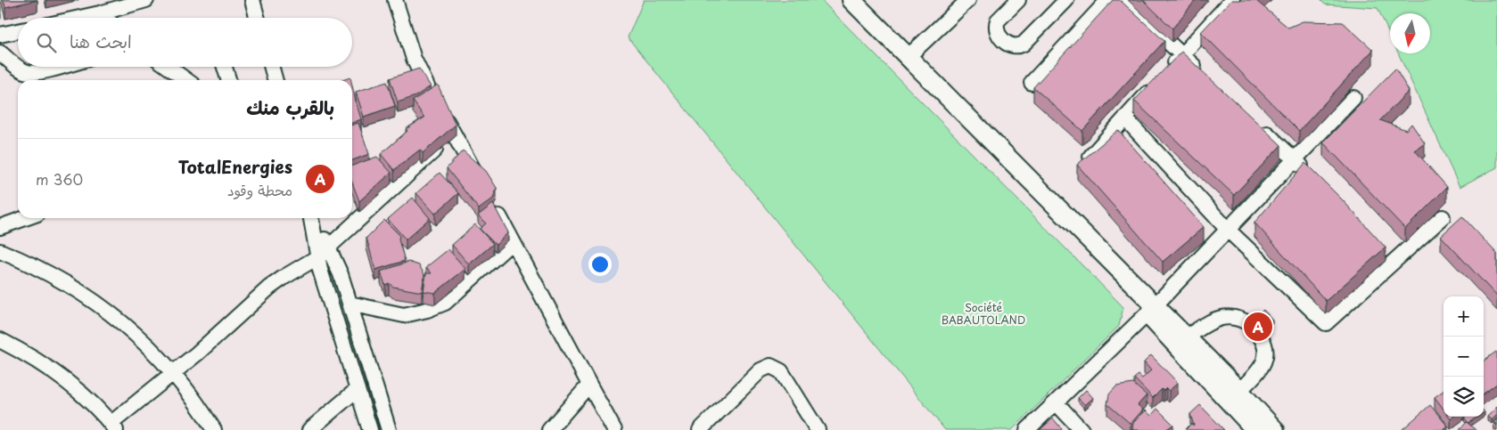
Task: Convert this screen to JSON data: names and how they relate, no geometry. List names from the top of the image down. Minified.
{"parks":["Société BABAUTOLAND"],"north":"bottom","page":{"search":"ابحث هنا","heading":"بالقرب منك","list":[{"mark":"A","name":"TotalEnergies","note":"محطة وقود","value":"360 m"}],"map_buttons":["+","−"],"pins":"A"}}
